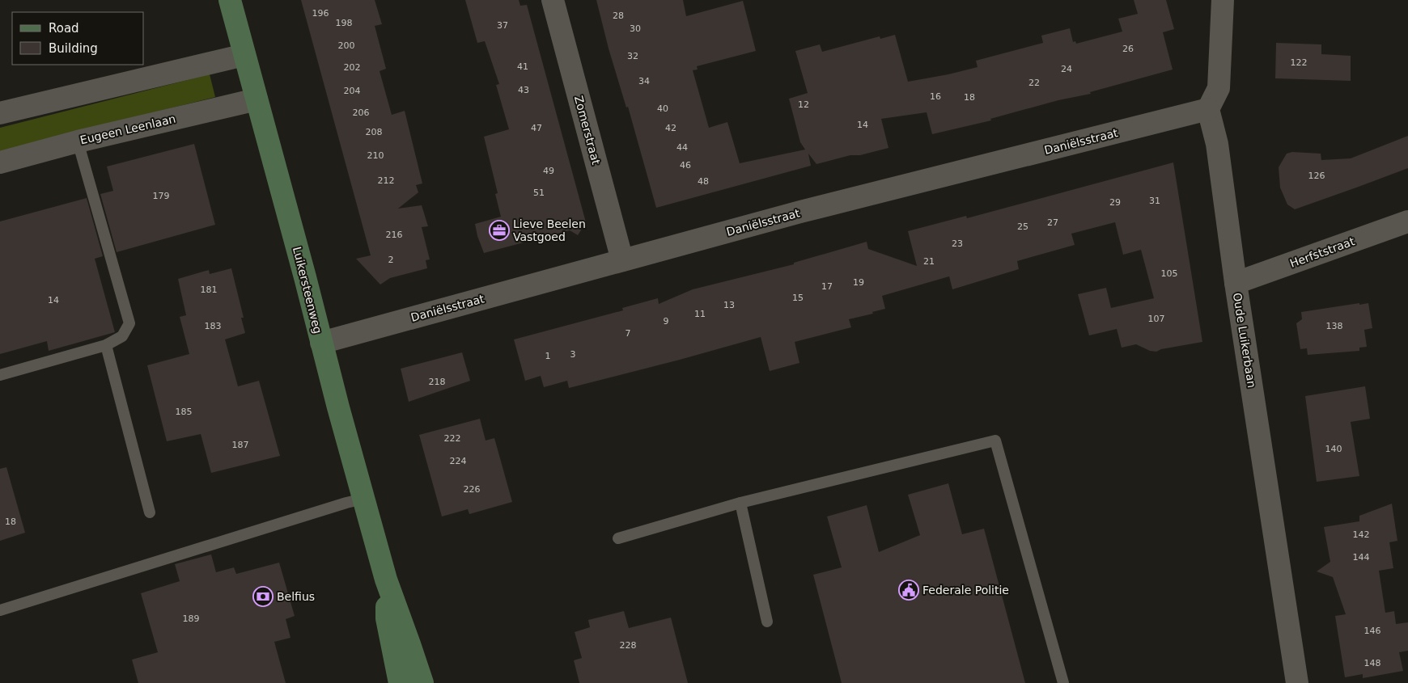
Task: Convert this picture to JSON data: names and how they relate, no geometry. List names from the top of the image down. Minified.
{"streets":{"main road":["Luikersteenweg"],"street":["Eugeen Leenlaan","Zomerstraat","Daniëlsstraat","Herfststraat","Oude Luikerbaan"]},"crossings":[["Eugeen Leenlaan","Luikersteenweg"],["Zomerstraat","Daniëlsstraat"],["Daniëlsstraat","Luikersteenweg"],["Daniëlsstraat","Oude Luikerbaan"],["Herfststraat","Oude Luikerbaan"]],"places":{"office":["Lieve Beelen Vastgoed"],"public building":["Federale Politie"],"bank":["Belfius"]},"house_numbers":["196","28","198","37","30","200","26","32","122","41","202","24","34","22","43","204","16","18","12","40","206","14","47","42","208","44","210","46","49","126","212","48","51","179","31","29","27","25","216","23","2","21","105","19","17","181","15","14","13","11","107","9","183","138","7","3","1","218","185","222","187","140","224","226","18","142","144","189","146","228","148"],"legend":["Road","Building"]}
